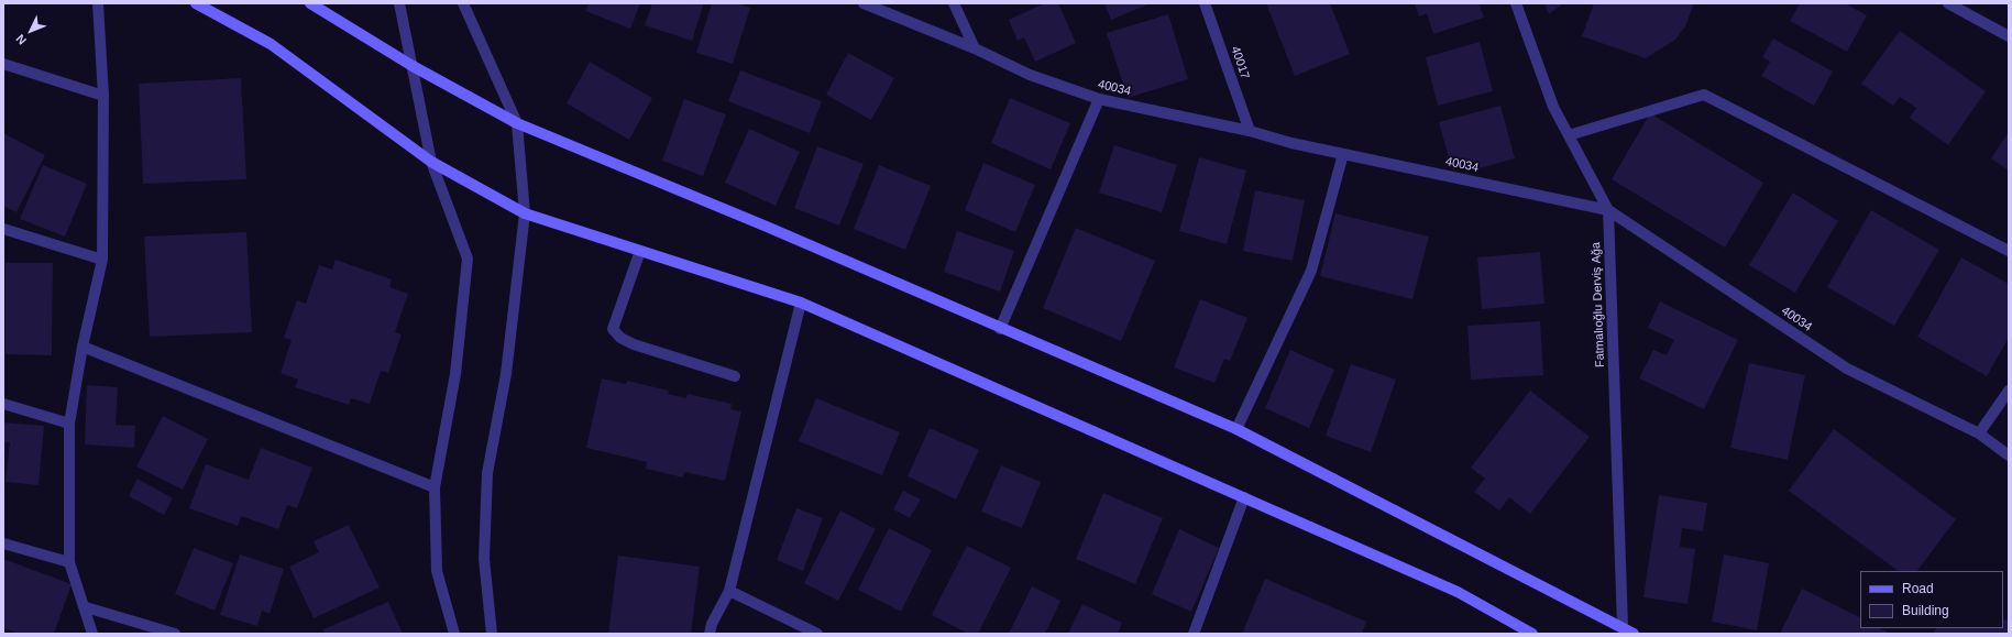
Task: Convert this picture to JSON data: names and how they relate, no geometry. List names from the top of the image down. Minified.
{"streets":{"street":["40017","40034","Fatmalıoğlu Derviş Ağa"]},"crossings":[["40017","40034"],["40034","Fatmalıoğlu Derviş Ağa"]],"legend":["Road","Building"],"north":"bottom left"}
